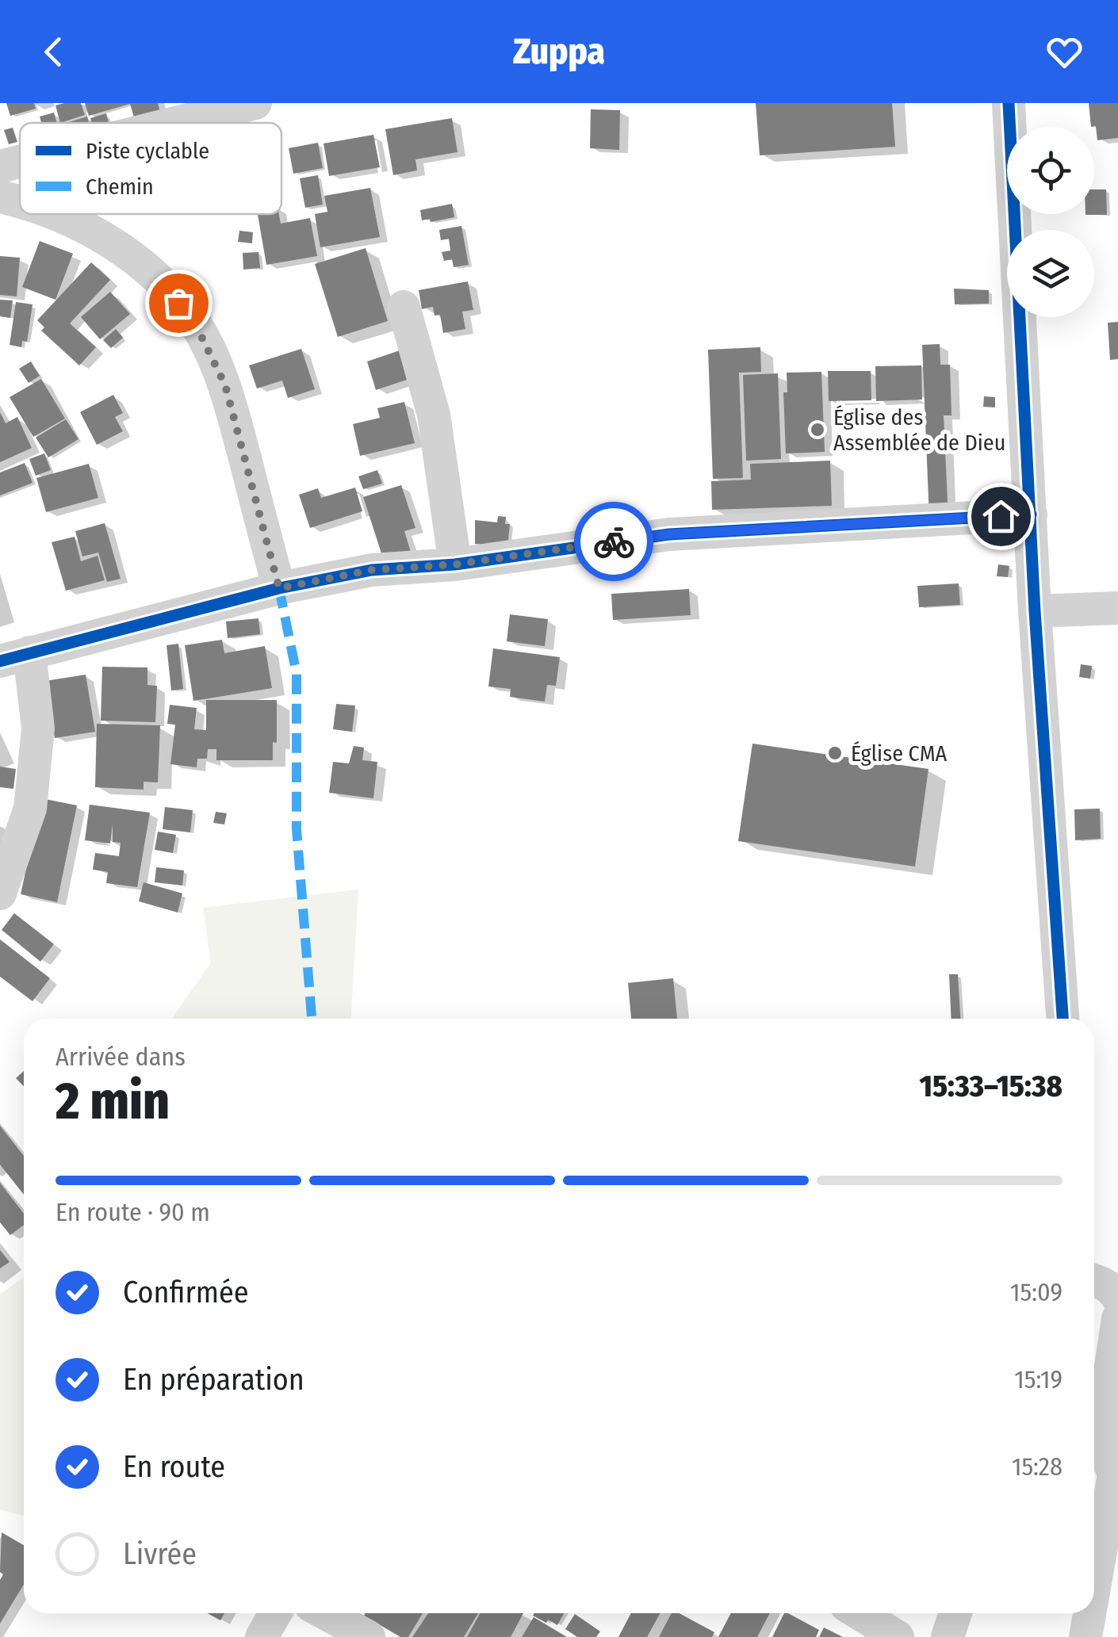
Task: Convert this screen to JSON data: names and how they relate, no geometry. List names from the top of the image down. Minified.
{"places":["Église des Assemblée de Dieu","Église CMA"],"legend":["Piste cyclable","Chemin"],"page":{"header":"Zuppa","heading":["2 min","Arrivée dans","15:33–15:38"],"bar":"En route · 90 m","list":[["Confirmée","15:09"],["En préparation","15:19"],["En route","15:28"],"Livrée"]}}
